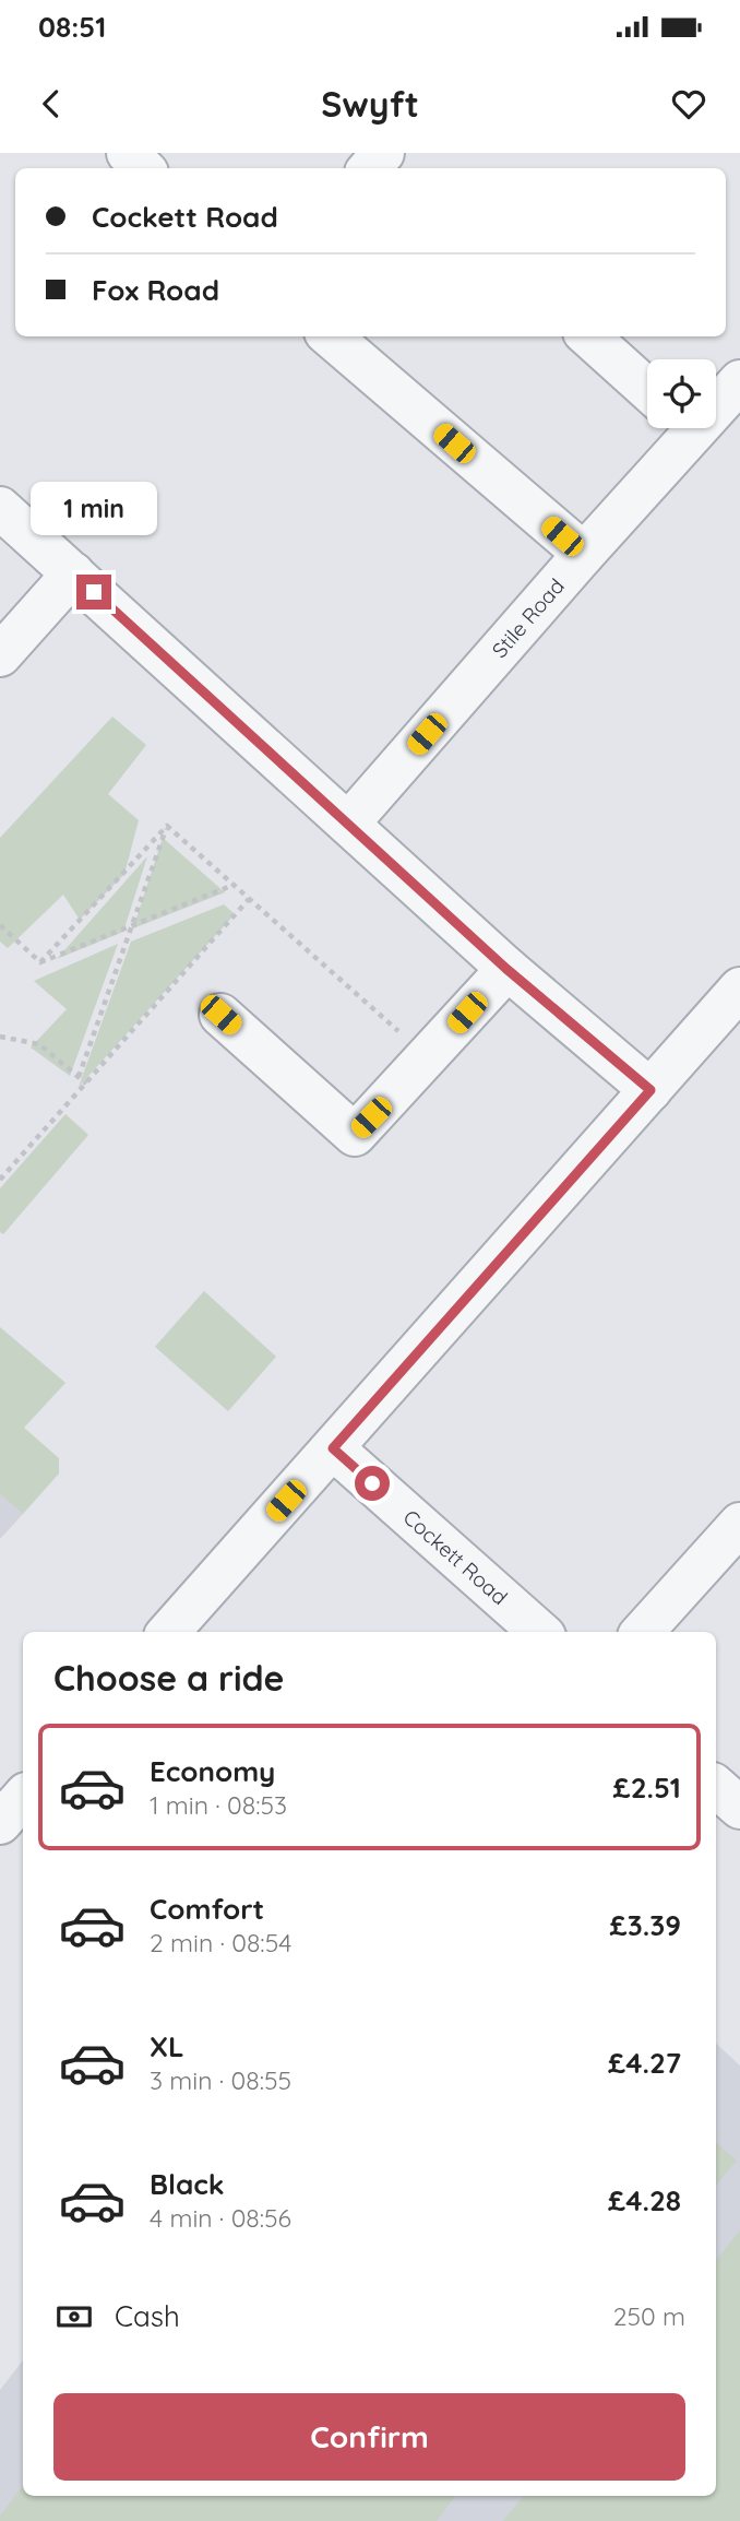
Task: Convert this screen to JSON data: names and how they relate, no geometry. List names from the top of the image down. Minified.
{"streets":{"street":["Stile Road","Cockett Road"]},"page":{"status":"08:51","header":"Swyft","banner":["Cockett Road","Fox Road"],"bubble":"1 min","heading":"Choose a ride","list":[{"name":"Economy","note":"1 min · 08:53","value":"£2.51"},{"name":"Comfort","note":"2 min · 08:54","value":"£3.39"},{"name":"XL","note":"3 min · 08:55","value":"£4.27"},{"name":"Black","note":"4 min · 08:56","value":"£4.28"}],"pay":["Cash","250 m"],"buttons":"Confirm"}}
